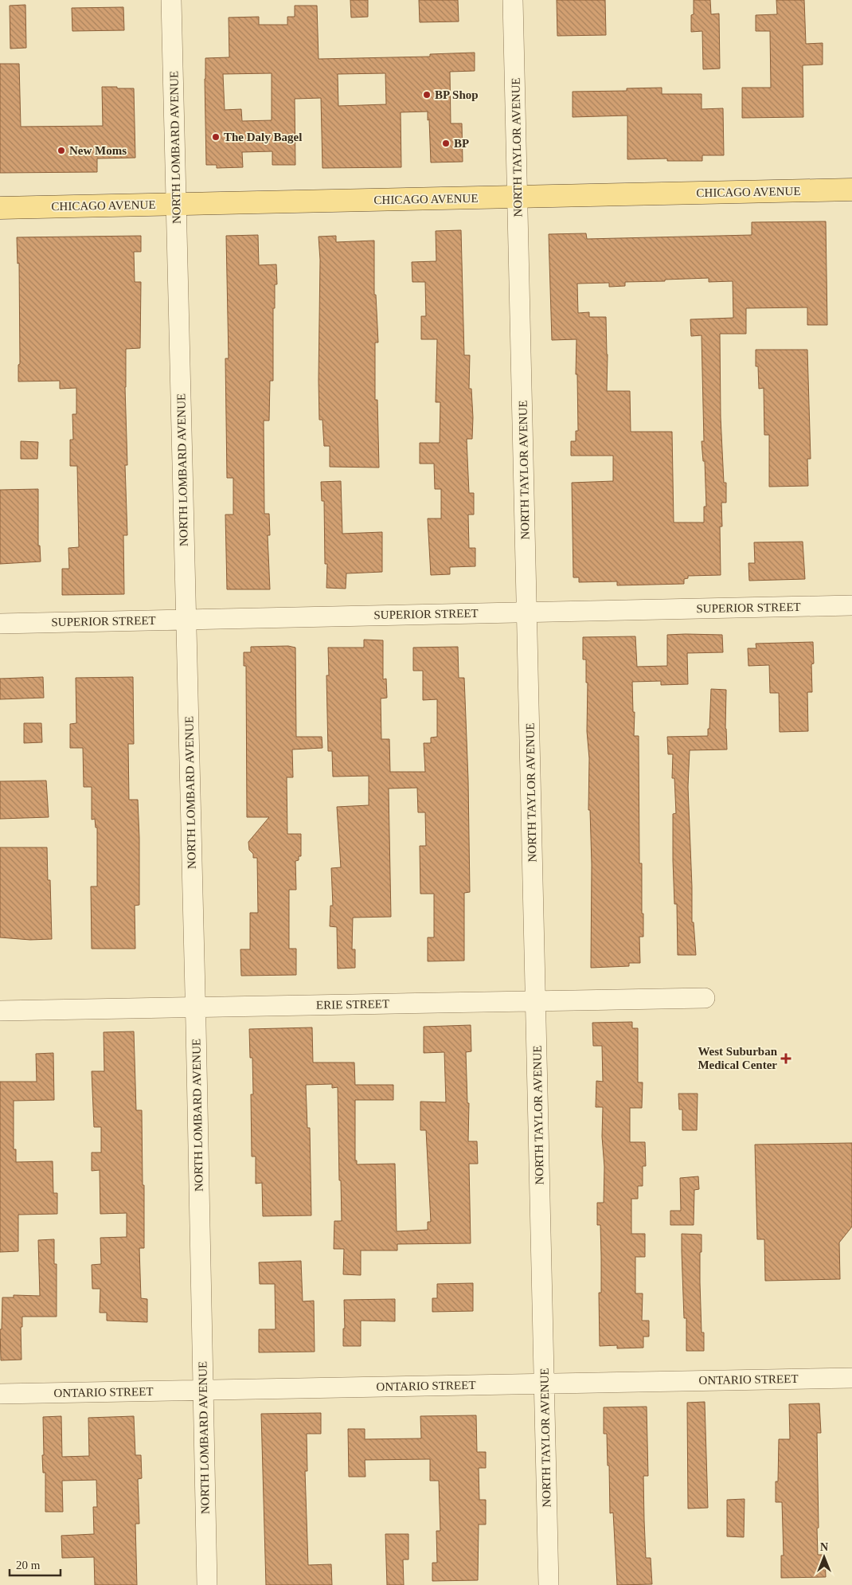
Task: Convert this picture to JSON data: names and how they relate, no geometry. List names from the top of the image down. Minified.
{"streets":{"main road":["CHICAGO AVENUE"],"street":["NORTH LOMBARD AVENUE","NORTH TAYLOR AVENUE","SUPERIOR STREET","ERIE STREET","ONTARIO STREET"]},"crossings":[["NORTH LOMBARD AVENUE","CHICAGO AVENUE"],["NORTH LOMBARD AVENUE","SUPERIOR STREET"],["NORTH LOMBARD AVENUE","ERIE STREET"],["NORTH LOMBARD AVENUE","ONTARIO STREET"],["NORTH TAYLOR AVENUE","CHICAGO AVENUE"],["NORTH TAYLOR AVENUE","SUPERIOR STREET"],["NORTH TAYLOR AVENUE","ERIE STREET"],["NORTH TAYLOR AVENUE","ONTARIO STREET"]],"places":{"other":["BP Shop","The Daly Bagel","BP","New Moms"],"health":["West Suburban Medical Center"]},"scale_bar":"20 m","north":"top"}
